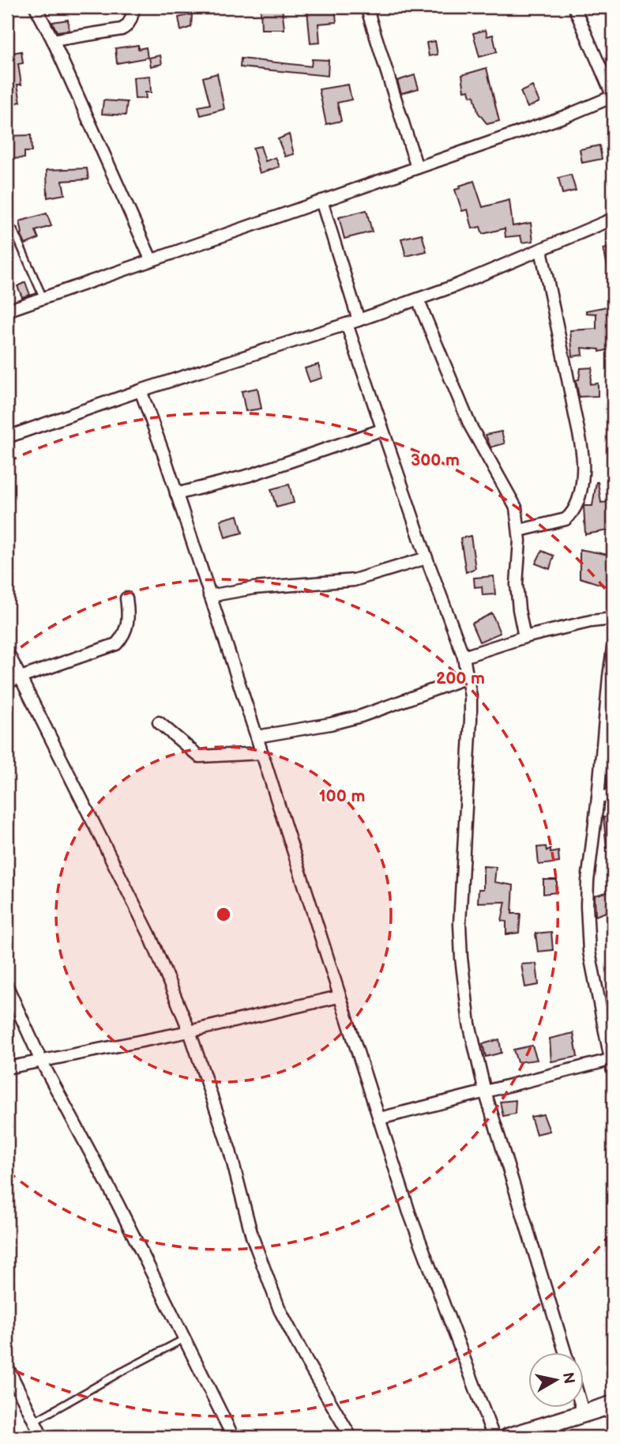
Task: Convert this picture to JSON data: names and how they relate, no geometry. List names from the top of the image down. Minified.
{"north":"right","rings":["300 m","200 m","100 m"]}
